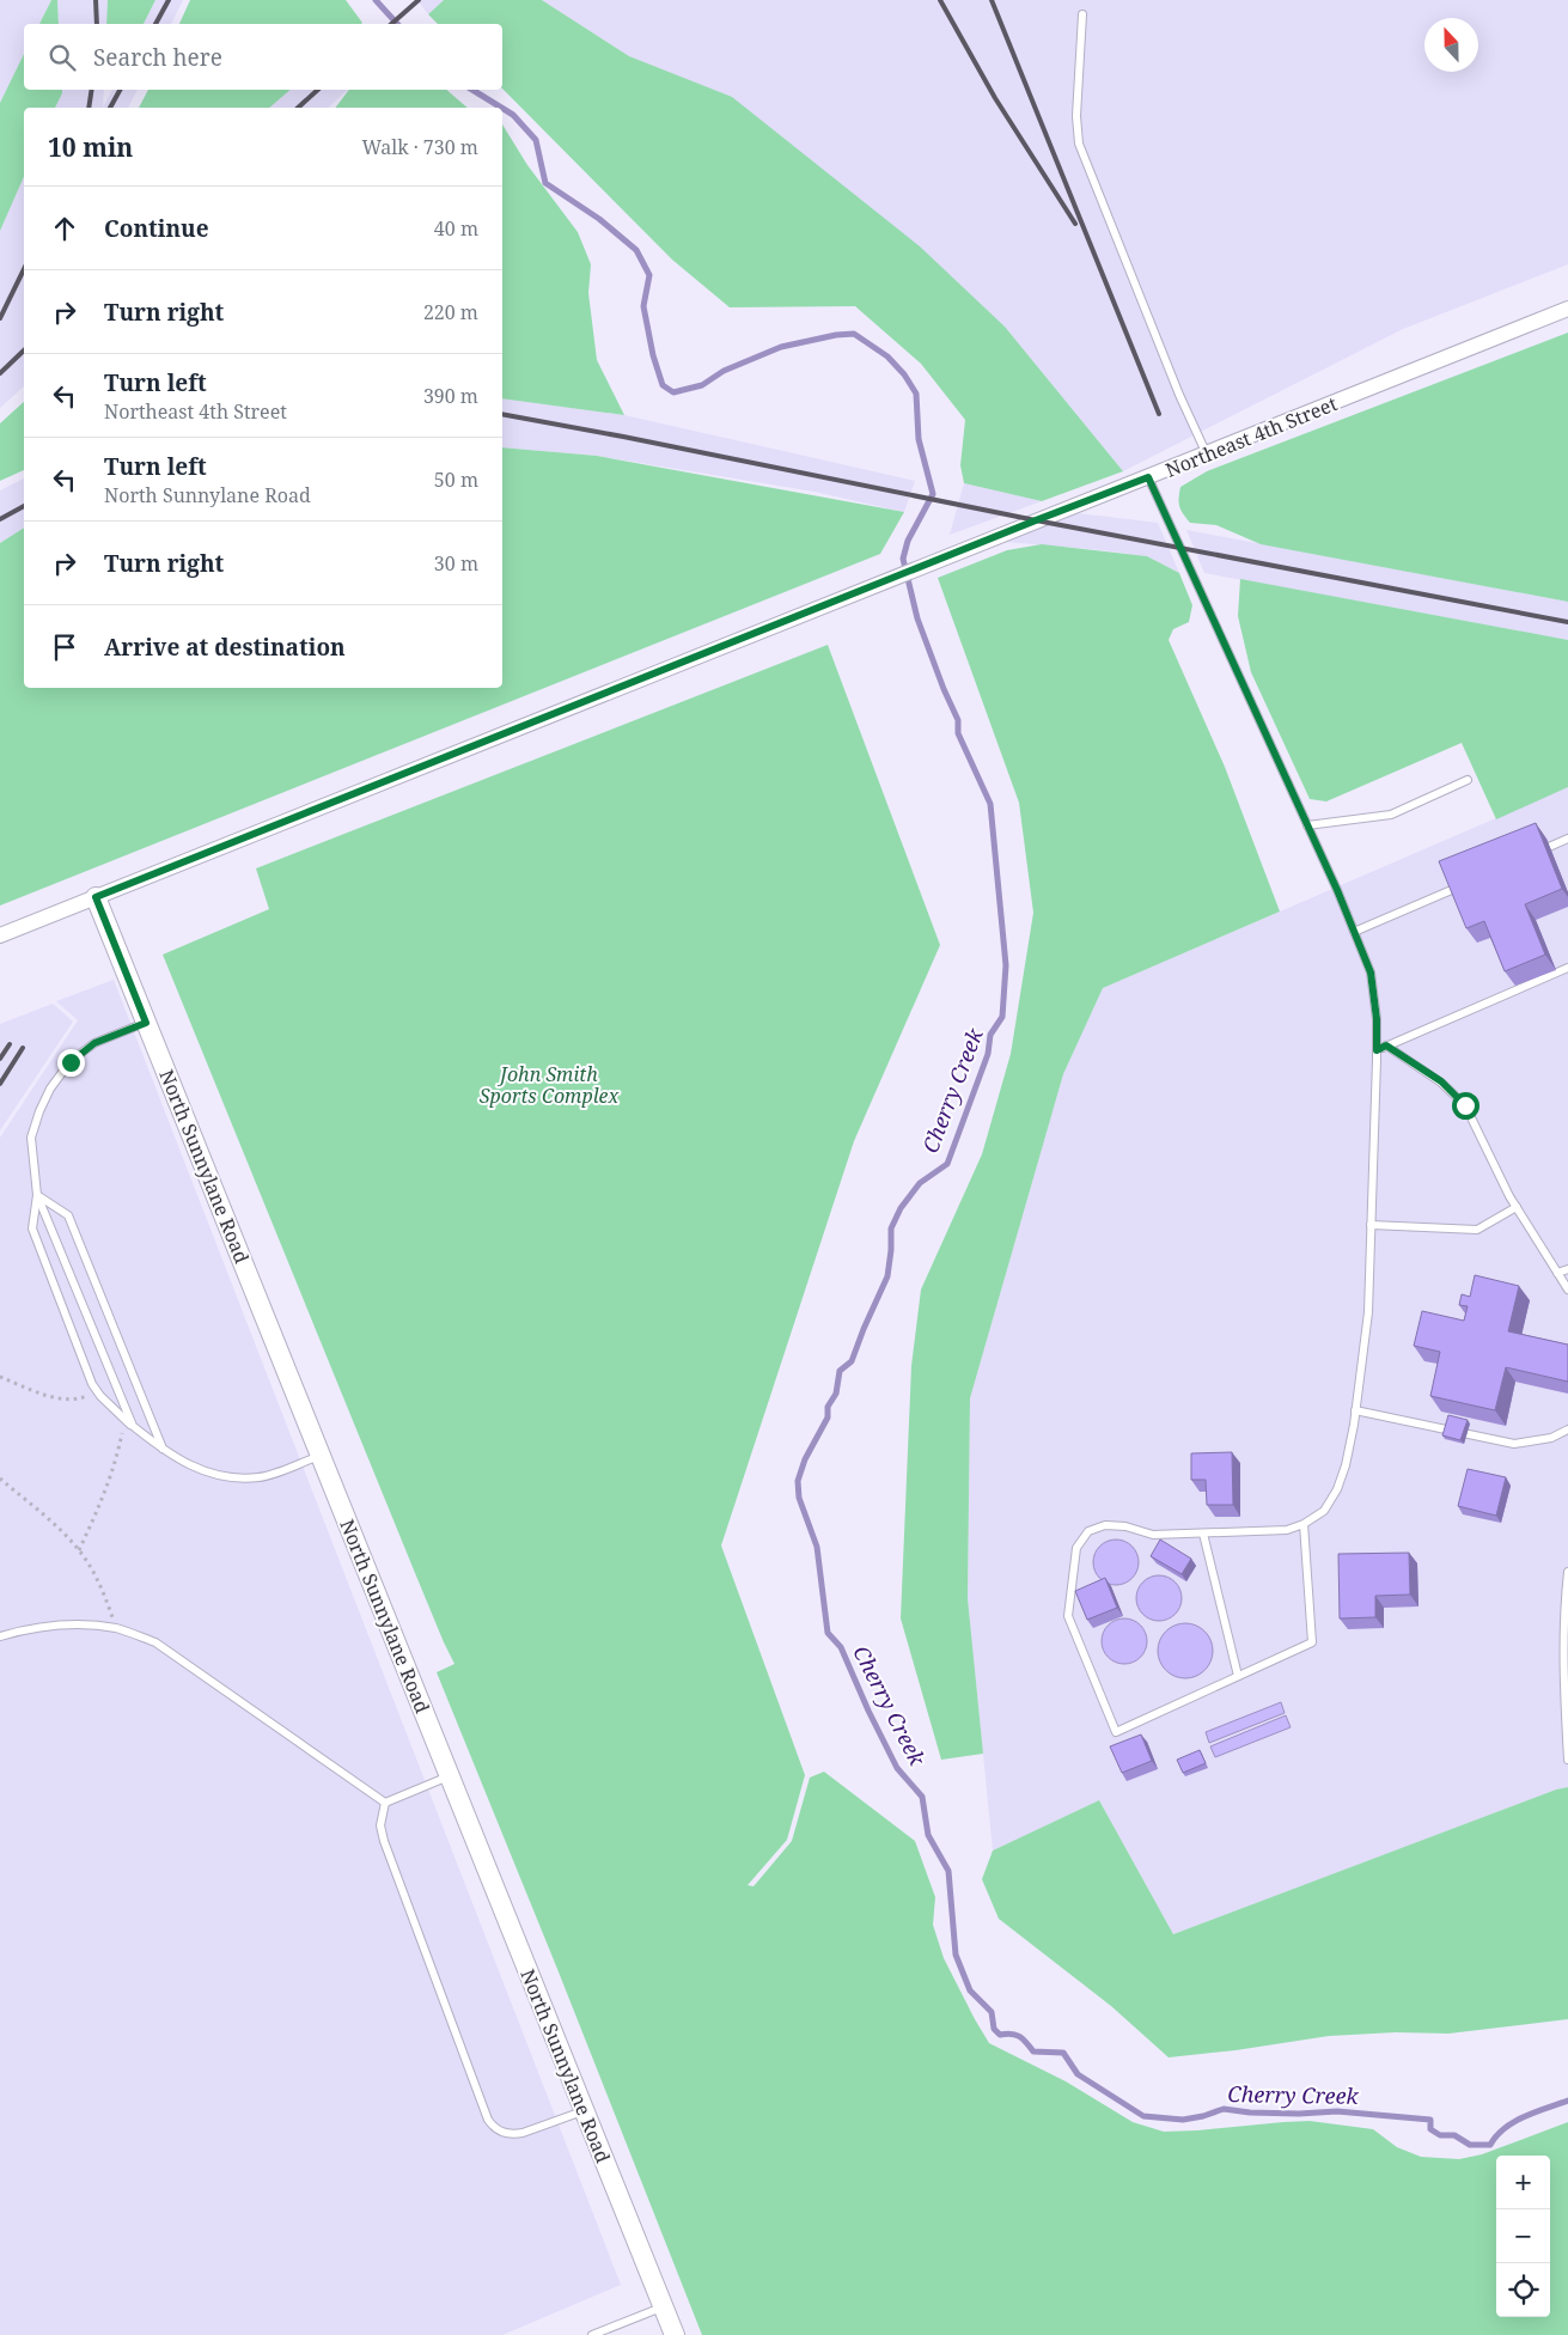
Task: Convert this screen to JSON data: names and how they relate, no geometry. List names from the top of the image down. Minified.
{"streets":{"street":["Northeast 4th Street","North Sunnylane Road"]},"crossings":[["Northeast 4th Street","North Sunnylane Road"]],"water":["Cherry Creek"],"parks":["John Smith Sports Complex"],"north":"top","page":{"search":"Search here","heading":["10 min","Walk · 730 m"],"list":[["Continue","40 m"],["Turn right","220 m"],["Turn left","Northeast 4th Street","390 m"],["Turn left","North Sunnylane Road","50 m"],["Turn right","30 m"],"Arrive at destination"],"map_buttons":["+","−"]}}
